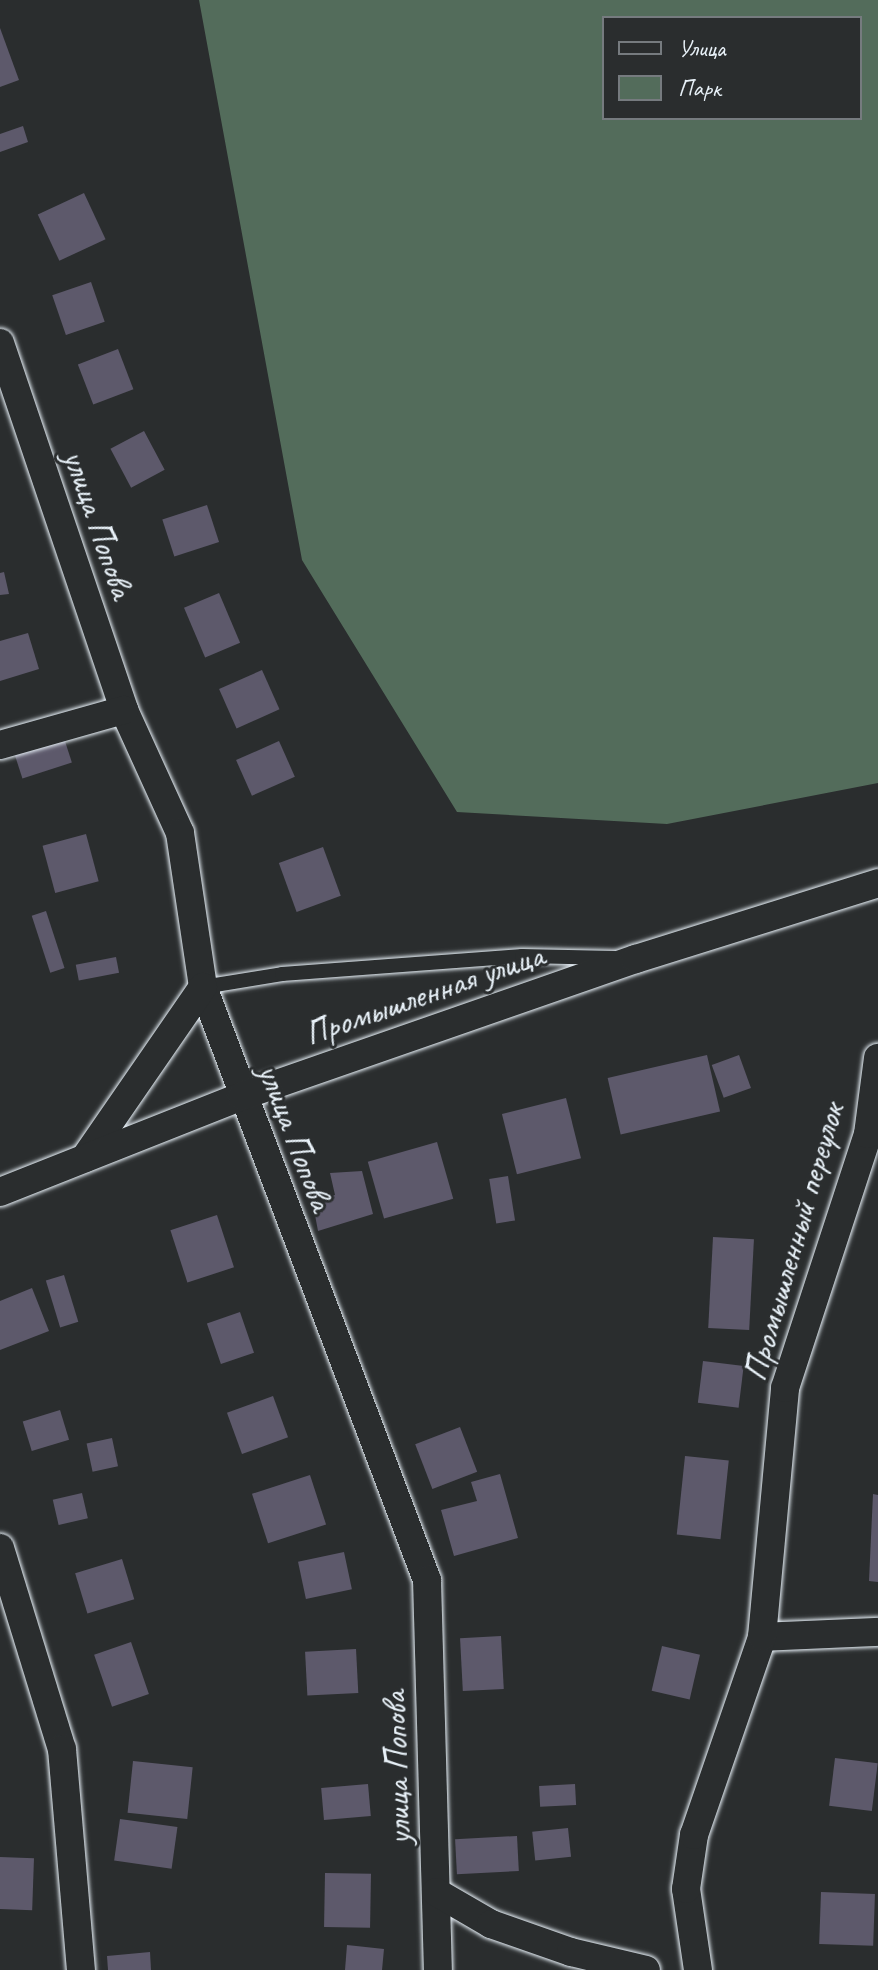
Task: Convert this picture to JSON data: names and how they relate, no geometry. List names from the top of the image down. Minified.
{"streets":{"street":["улица Попова","Промышленная улица","Промышленный переулок"]},"crossings":[["улица Попова","Промышленная улица"]],"legend":["Улица","Парк"]}
